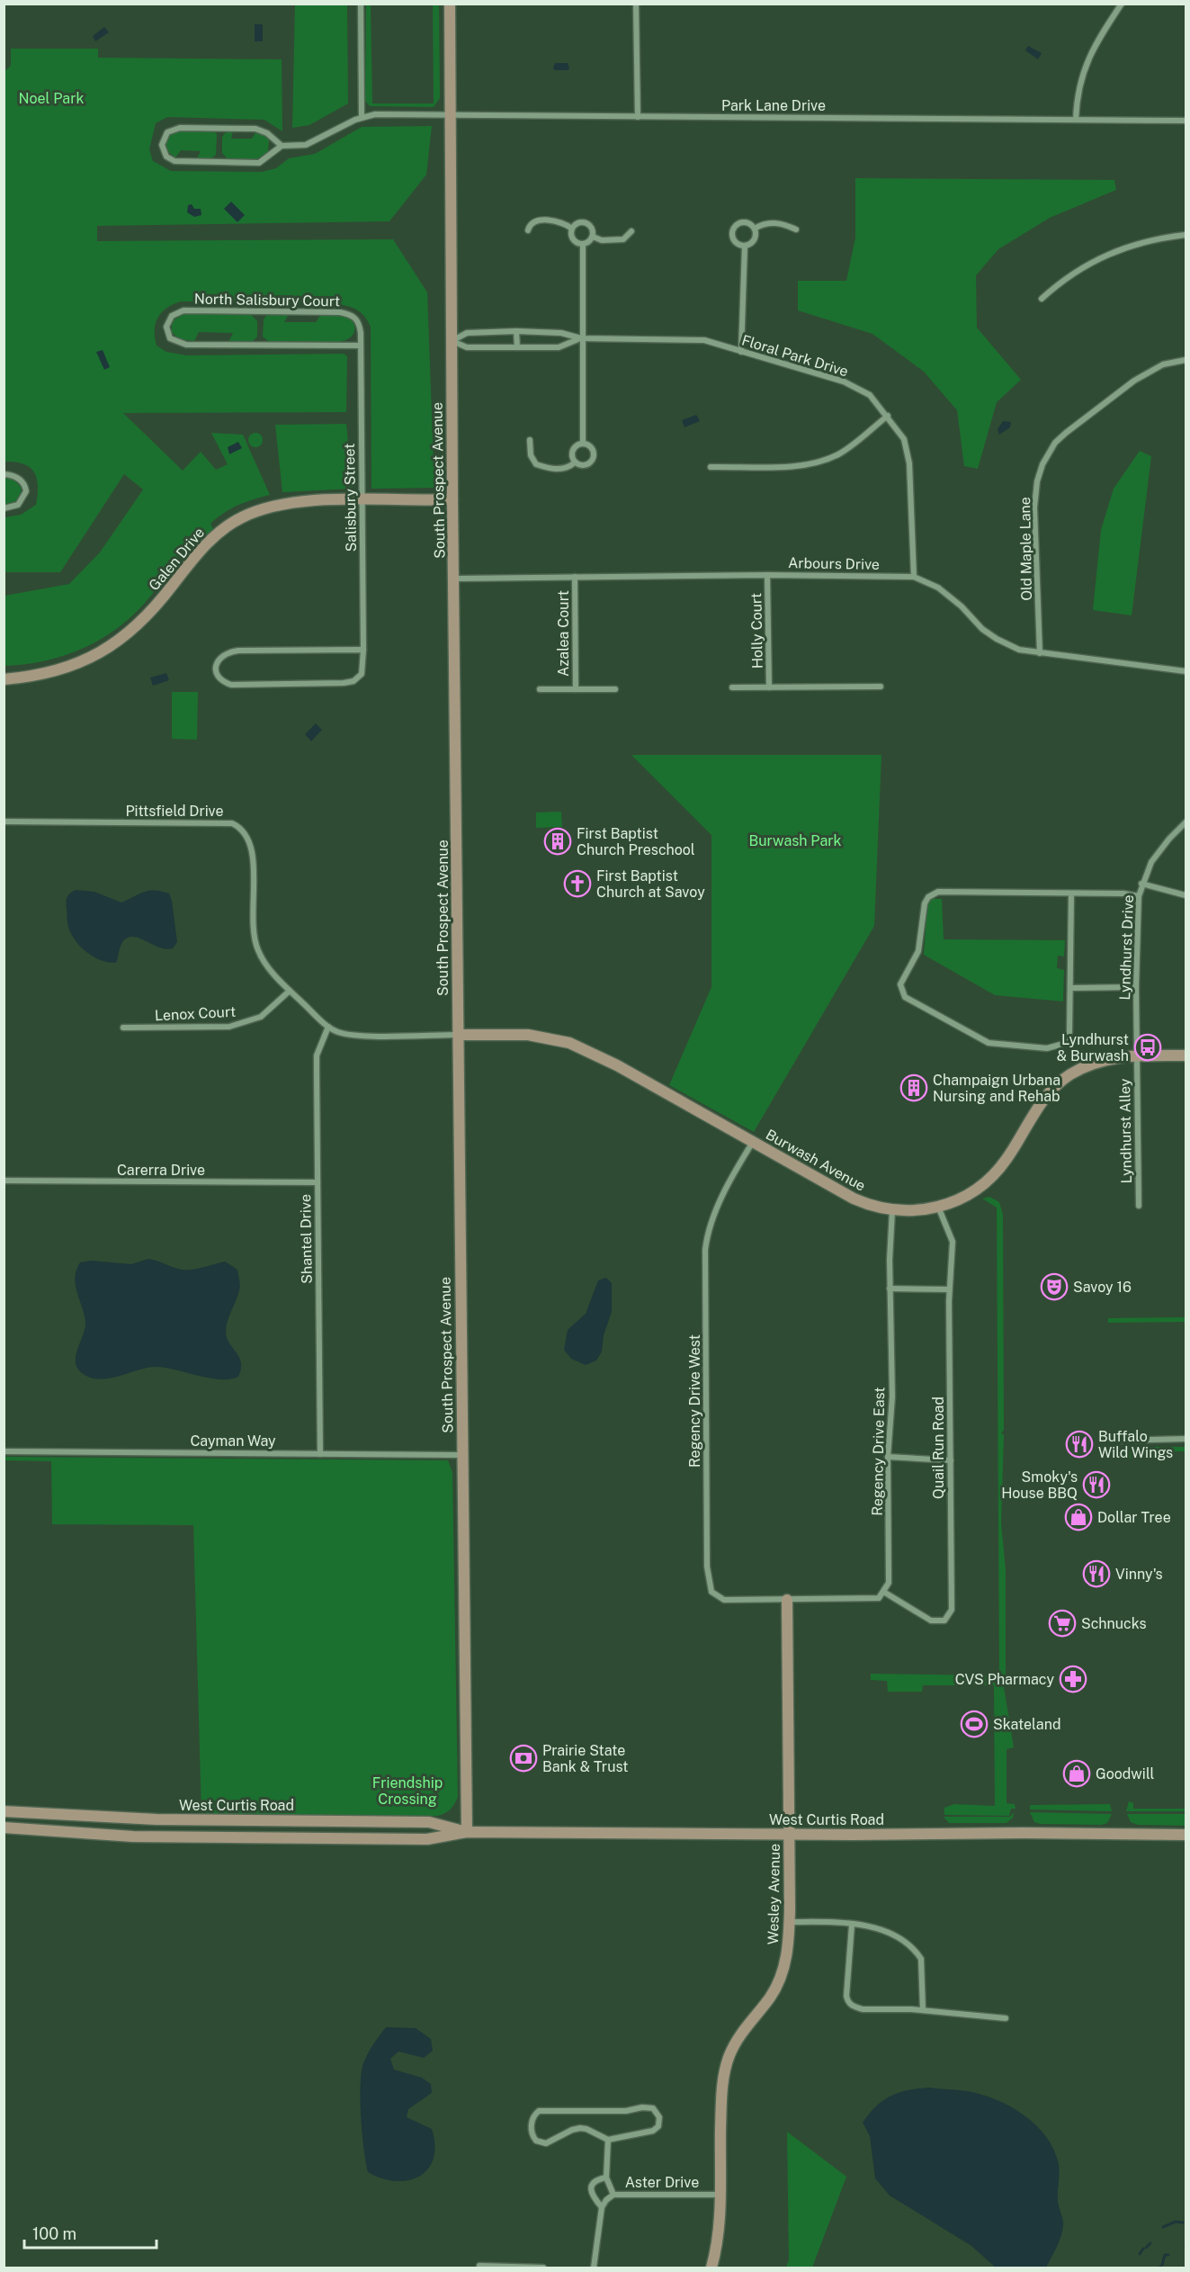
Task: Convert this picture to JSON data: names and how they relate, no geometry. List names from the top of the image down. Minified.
{"streets":{"main road":["South Prospect Avenue","Galen Drive","Burwash Avenue","West Curtis Road","Wesley Avenue"],"street":["Park Lane Drive","North Salisbury Court","Floral Park Drive","Salisbury Street","Old Maple Lane","Arbours Drive","Holly Court","Azalea Court","Pittsfield Drive","Lyndhurst Drive","Lenox Court","Lyndhurst Alley","Carerra Drive","Shantel Drive","Regency Drive West","Cayman Way","Quail Run Road","Regency Drive East","Aster Drive"]},"crossings":[["Park Lane Drive","South Prospect Avenue"],["North Salisbury Court","Salisbury Street"],["Floral Park Drive","South Prospect Avenue"],["Floral Park Drive","Arbours Drive"],["South Prospect Avenue","Galen Drive"],["South Prospect Avenue","Arbours Drive"],["South Prospect Avenue","Pittsfield Drive"],["South Prospect Avenue","Burwash Avenue"],["South Prospect Avenue","Cayman Way"],["South Prospect Avenue","West Curtis Road"],["Salisbury Street","Galen Drive"],["Old Maple Lane","Arbours Drive"],["Arbours Drive","Holly Court"],["Arbours Drive","Azalea Court"],["Pittsfield Drive","Lenox Court"],["Pittsfield Drive","Burwash Avenue"],["Pittsfield Drive","Shantel Drive"],["Lyndhurst Drive","Lyndhurst Alley"],["Lyndhurst Drive","Burwash Avenue"],["Lyndhurst Alley","Burwash Avenue"],["Burwash Avenue","Regency Drive West"],["Burwash Avenue","Quail Run Road"],["Burwash Avenue","Regency Drive East"],["Carerra Drive","Shantel Drive"],["Shantel Drive","Cayman Way"],["Regency Drive West","Wesley Avenue"],["Quail Run Road","Regency Drive East"],["West Curtis Road","Wesley Avenue"],["Wesley Avenue","Aster Drive"]],"parks":["Noel Park","Burwash Park","Friendship Crossing"],"places":{"building":["First Baptist Church Preschool","Champaign Urbana Nursing and Rehab"],"church":["First Baptist Church at Savoy"],"bus stop":["Lyndhurst & Burwash"],"theatre":["Savoy 16"],"restaurant":["Buffalo Wild Wings","Smoky's House BBQ","Vinny's"],"shop":["Dollar Tree","Goodwill"],"supermarket":["Schnucks"],"pharmacy":["CVS Pharmacy"],"sports":["Skateland"],"bank":["Prairie State Bank & Trust"]},"scale_bar":"100 m"}
